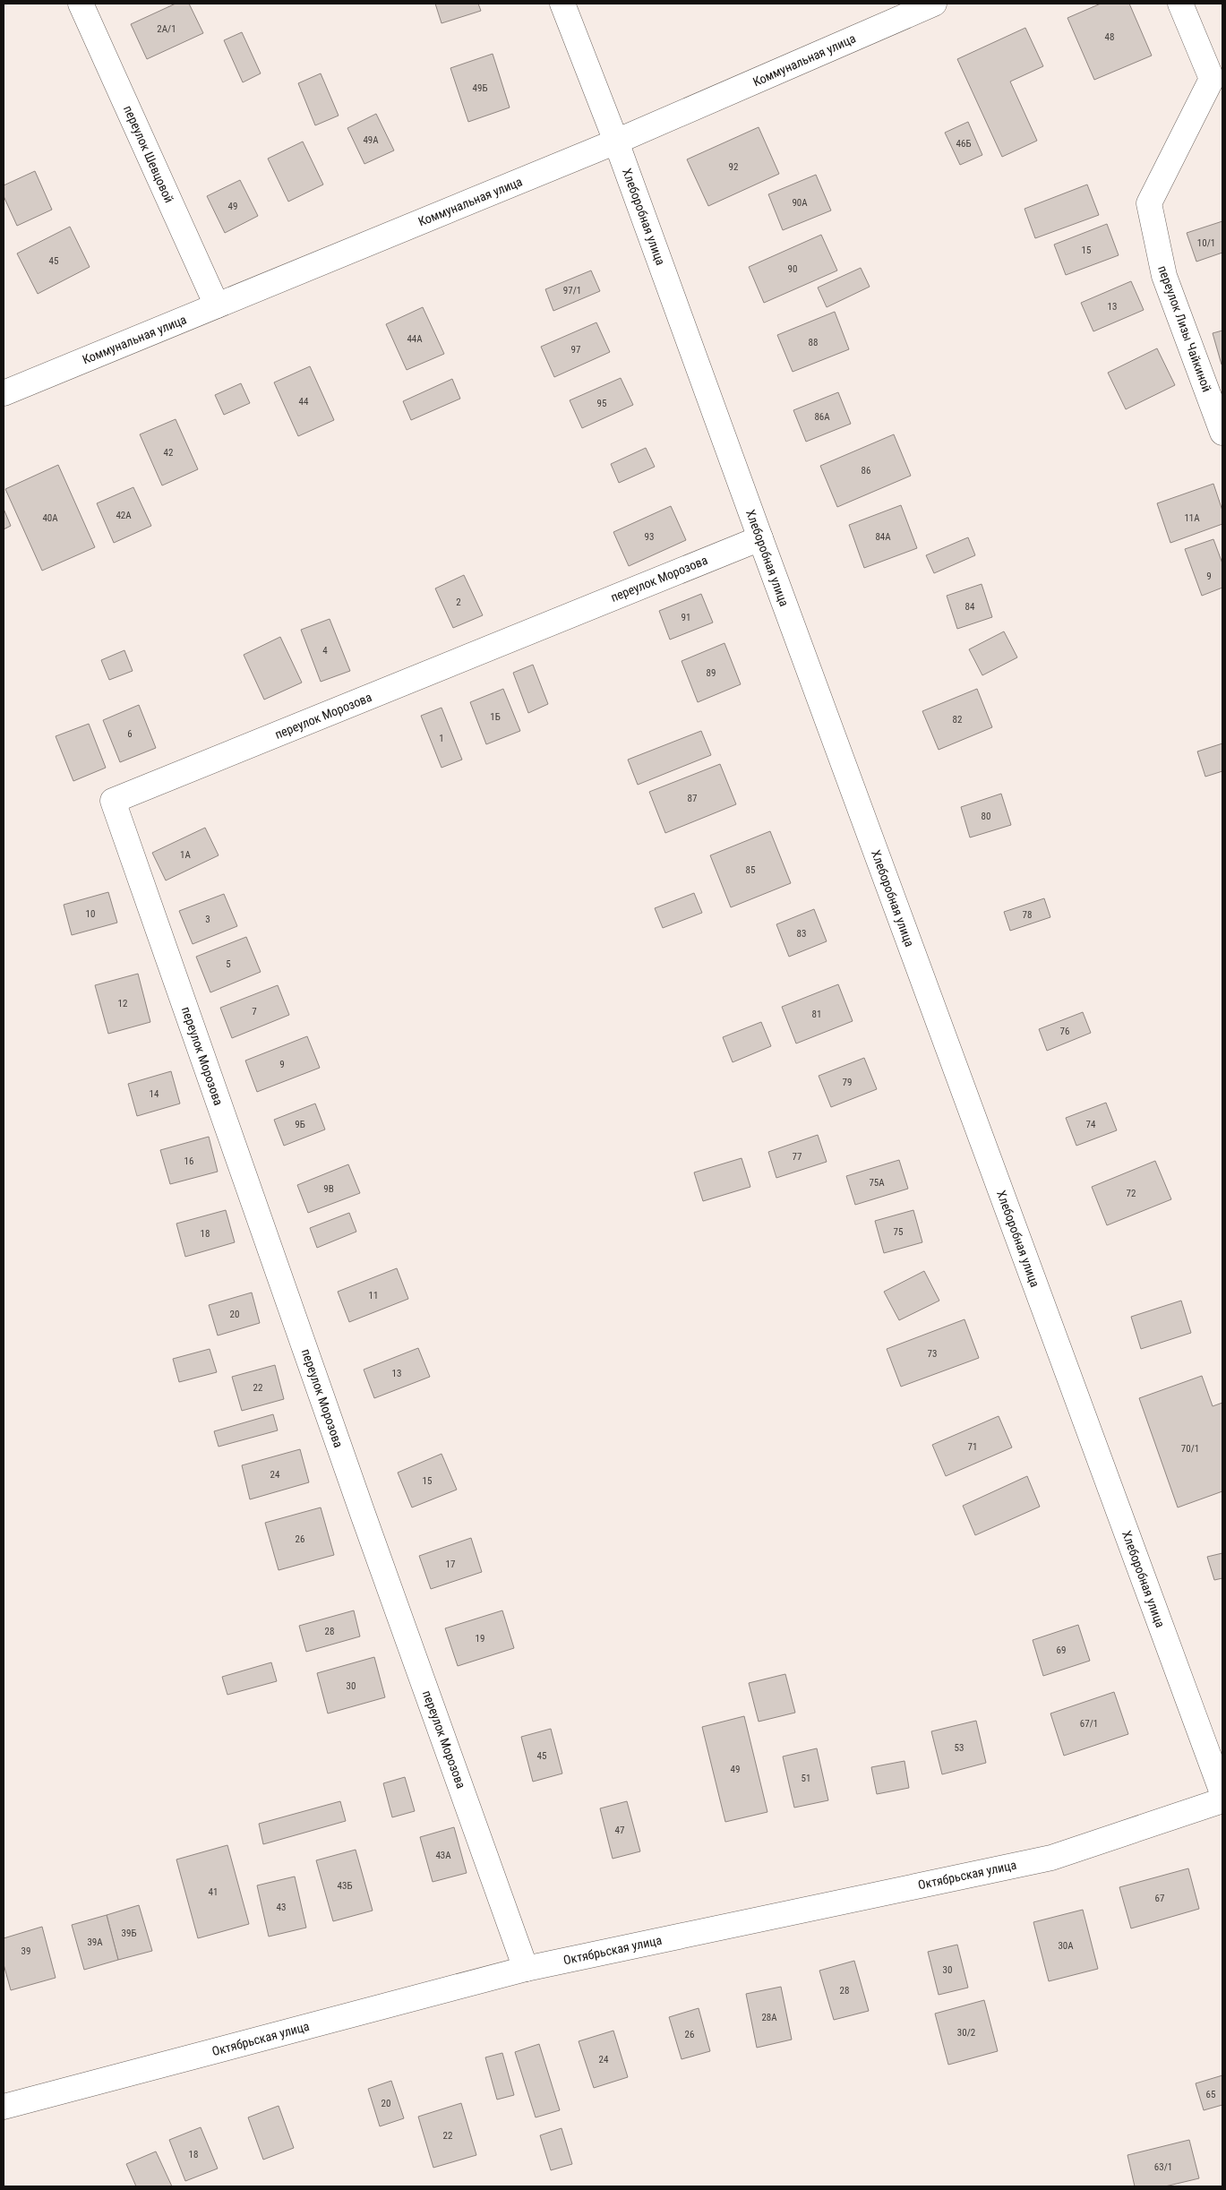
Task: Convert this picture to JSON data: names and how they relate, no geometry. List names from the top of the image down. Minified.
{"streets":{"street":["Коммунальная улица","переулок Шевцовой","Хлеборобная улица","переулок Лизы Чайкиной","переулок Морозова","Октябрьская улица"]},"crossings":[["Коммунальная улица","переулок Шевцовой"],["Коммунальная улица","Хлеборобная улица"],["Хлеборобная улица","переулок Морозова"],["переулок Морозова","Октябрьская улица"]],"house_numbers":["2А/1","48","49Б","49А","46Б","92","90А","49","10/1","15","45","90","97/1","13","44А","88","97","44","95","86А","42","86","42А","40А","11А","93","84А","9","2","84","91","4","89","1Б","82","6","1","87","80","1А","85","10","78","3","83","5","12","7","81","76","9","79","14","9Б","74","77","16","75А","9В","72","75","18","11","20","73","13","22","71","70/1","24","15","26","17","28","19","69","30","67/1","53","45","49","51","47","43А","43Б","41","67","43","39Б","39А","30А","39","30","28","28А","30/2","26","24","65","20","22","18","63/1"]}
